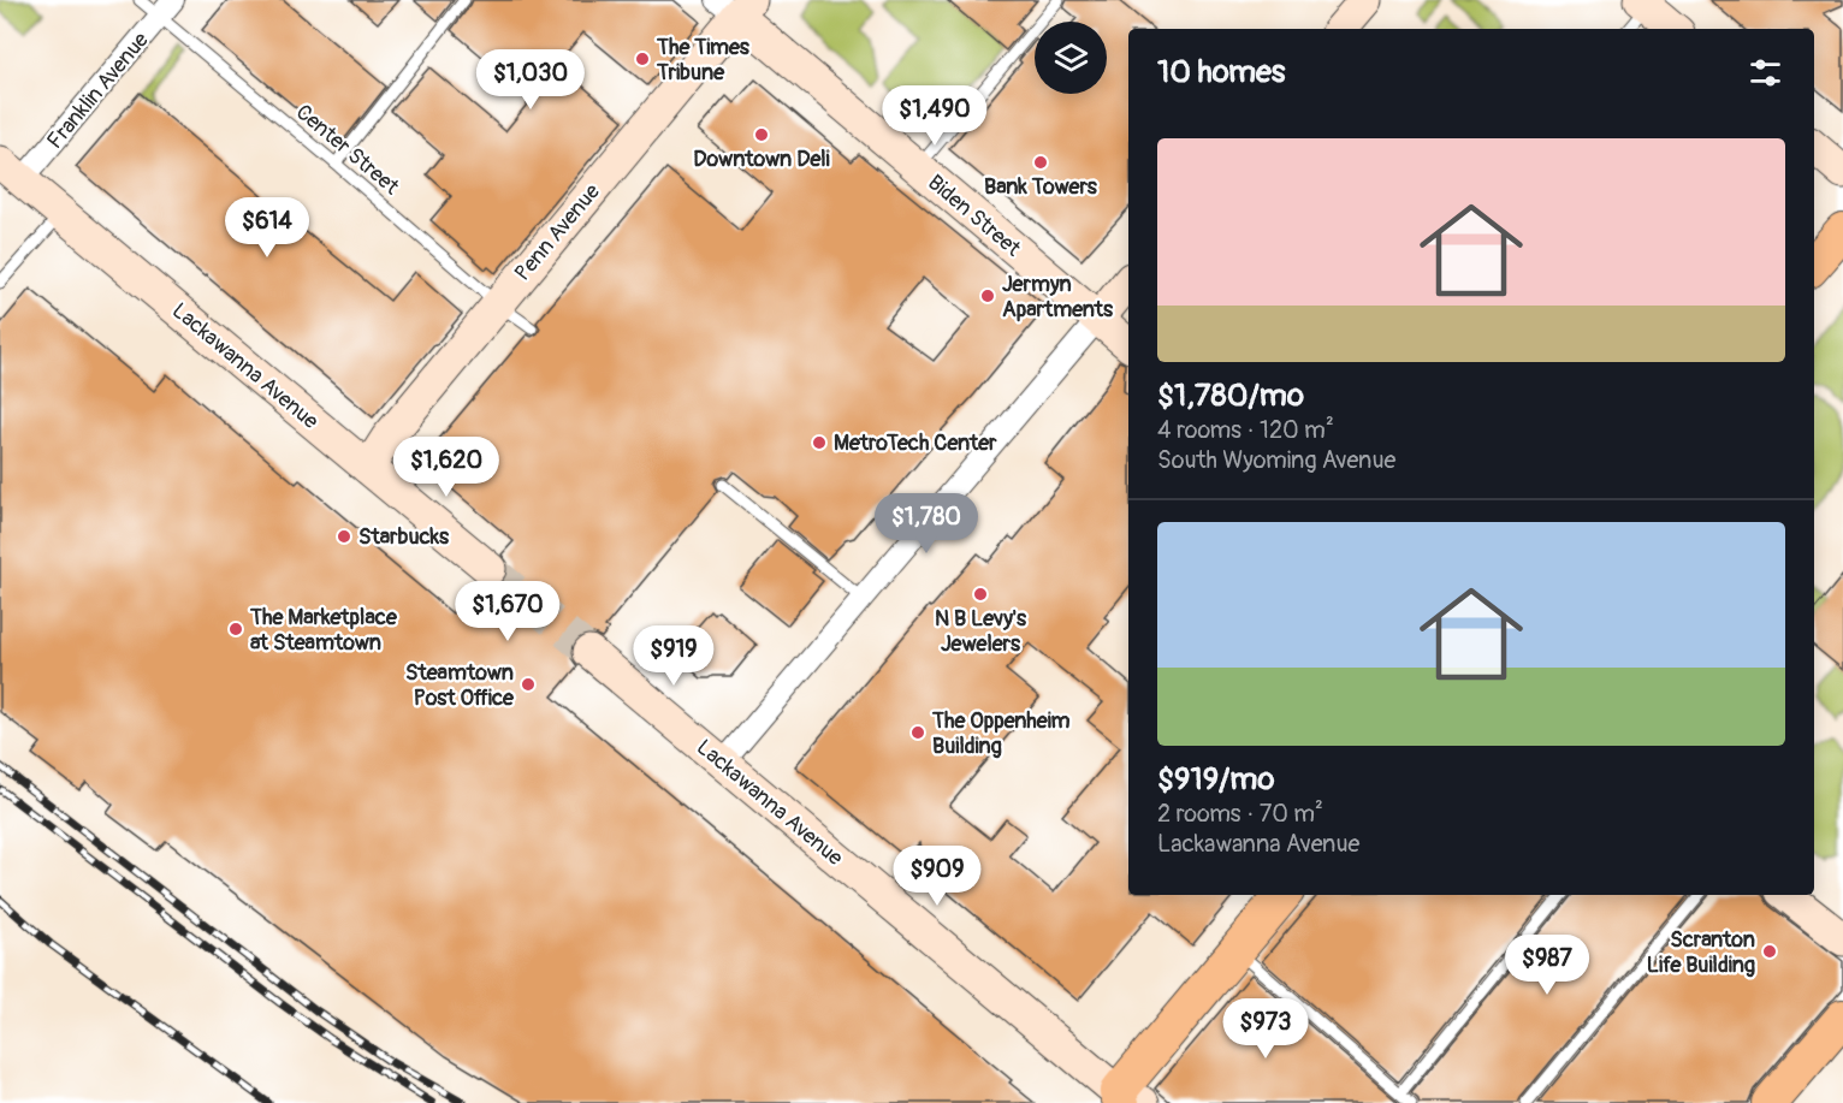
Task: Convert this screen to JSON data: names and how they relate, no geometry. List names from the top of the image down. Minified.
{"streets":{"main road":["Biden Street","Penn Avenue","Lackawanna Avenue"],"street":["Franklin Avenue"],"lane":["Center Street"]},"crossings":[["Franklin Avenue","Center Street"],["Franklin Avenue","Lackawanna Avenue"],["Center Street","Penn Avenue"],["Biden Street","Penn Avenue"],["Penn Avenue","Lackawanna Avenue"]],"places":["The Times Tribune","Downtown Deli","Bank Towers","Jermyn Apartments","MetroTech Center","Starbucks","N B Levy's Jewelers","The Marketplace at Steamtown","Steamtown Post Office","The Oppenheim Building","Scranton Life Building"],"page":{"heading":"10 homes","price":["$1,030","$1,490","$614","$1,620","$1,780","$1,670","$919","$909","$987","$973"],"list":[{"name":"$1,780/mo","note":"4 rooms · 120 m² · South Wyoming Avenue"},{"name":"$919/mo","note":"2 rooms · 70 m² · Lackawanna Avenue"}]}}
